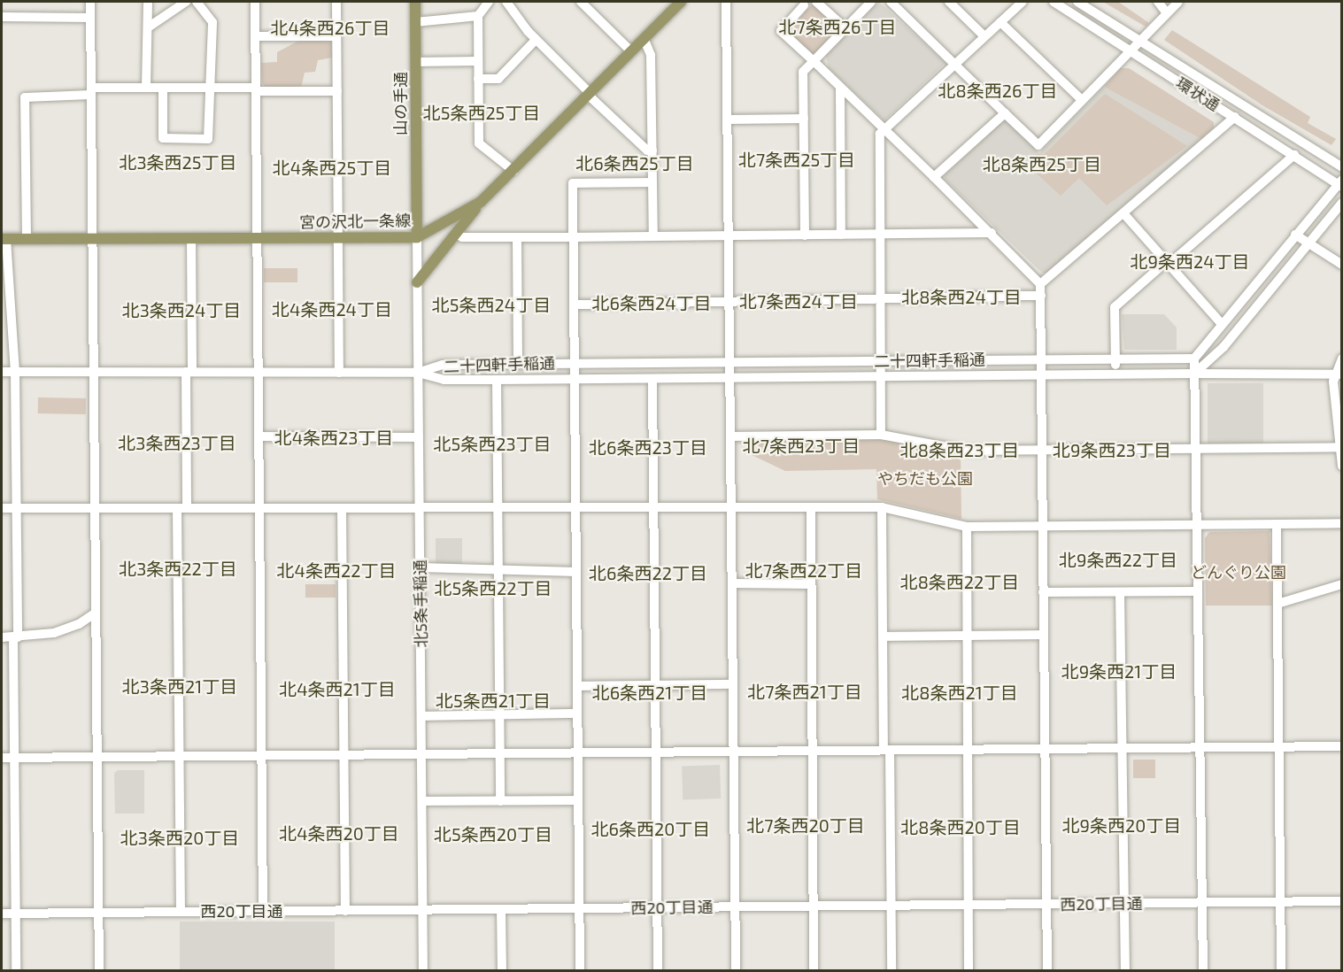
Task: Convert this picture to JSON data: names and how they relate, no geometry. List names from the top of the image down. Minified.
{"streets":{"main road":["山の手通","宮の沢北一条線"],"street":["環状通","二十四軒手稲通","北5条手稲通","西20丁目通"]},"crossings":[["山の手通","宮の沢北一条線"],["山の手通","北5条手稲通"],["宮の沢北一条線","北5条手稲通"],["二十四軒手稲通","北5条手稲通"],["北5条手稲通","西20丁目通"]],"districts":["北7条西26丁目","北4条西26丁目","北8条西26丁目","北5条西25丁目","北7条西25丁目","北3条西25丁目","北6条西25丁目","北8条西25丁目","北4条西25丁目","北9条西24丁目","北8条西24丁目","北7条西24丁目","北6条西24丁目","北5条西24丁目","北4条西24丁目","北3条西24丁目","北4条西23丁目","北3条西23丁目","北5条西23丁目","北7条西23丁目","北6条西23丁目","北8条西23丁目","北9条西23丁目","北9条西22丁目","北3条西22丁目","北4条西22丁目","北7条西22丁目","北6条西22丁目","北8条西22丁目","北5条西22丁目","北9条西21丁目","北3条西21丁目","北4条西21丁目","北7条西21丁目","北6条西21丁目","北8条西21丁目","北5条西21丁目","北7条西20丁目","北9条西20丁目","北8条西20丁目","北6条西20丁目","北4条西20丁目","北5条西20丁目","北3条西20丁目"],"parks":["やちだも公園","どんぐり公園"]}
